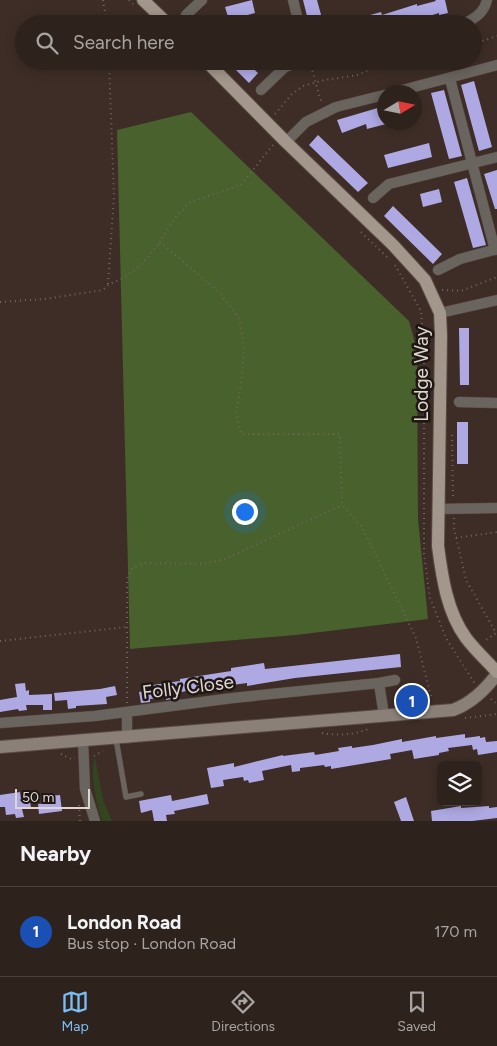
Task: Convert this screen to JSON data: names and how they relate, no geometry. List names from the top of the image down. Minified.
{"streets":{"main road":["Lodge Way"],"street":["Folly Close"]},"scale_bar":"50 m","north":"right","page":{"search":"Search here","pins":"1","scale":"50 m","heading":"Nearby","list":[{"mark":"1","name":"London Road","note":"Bus stop · London Road","value":"170 m"}],"nav":["Map","Directions","Saved"]}}
